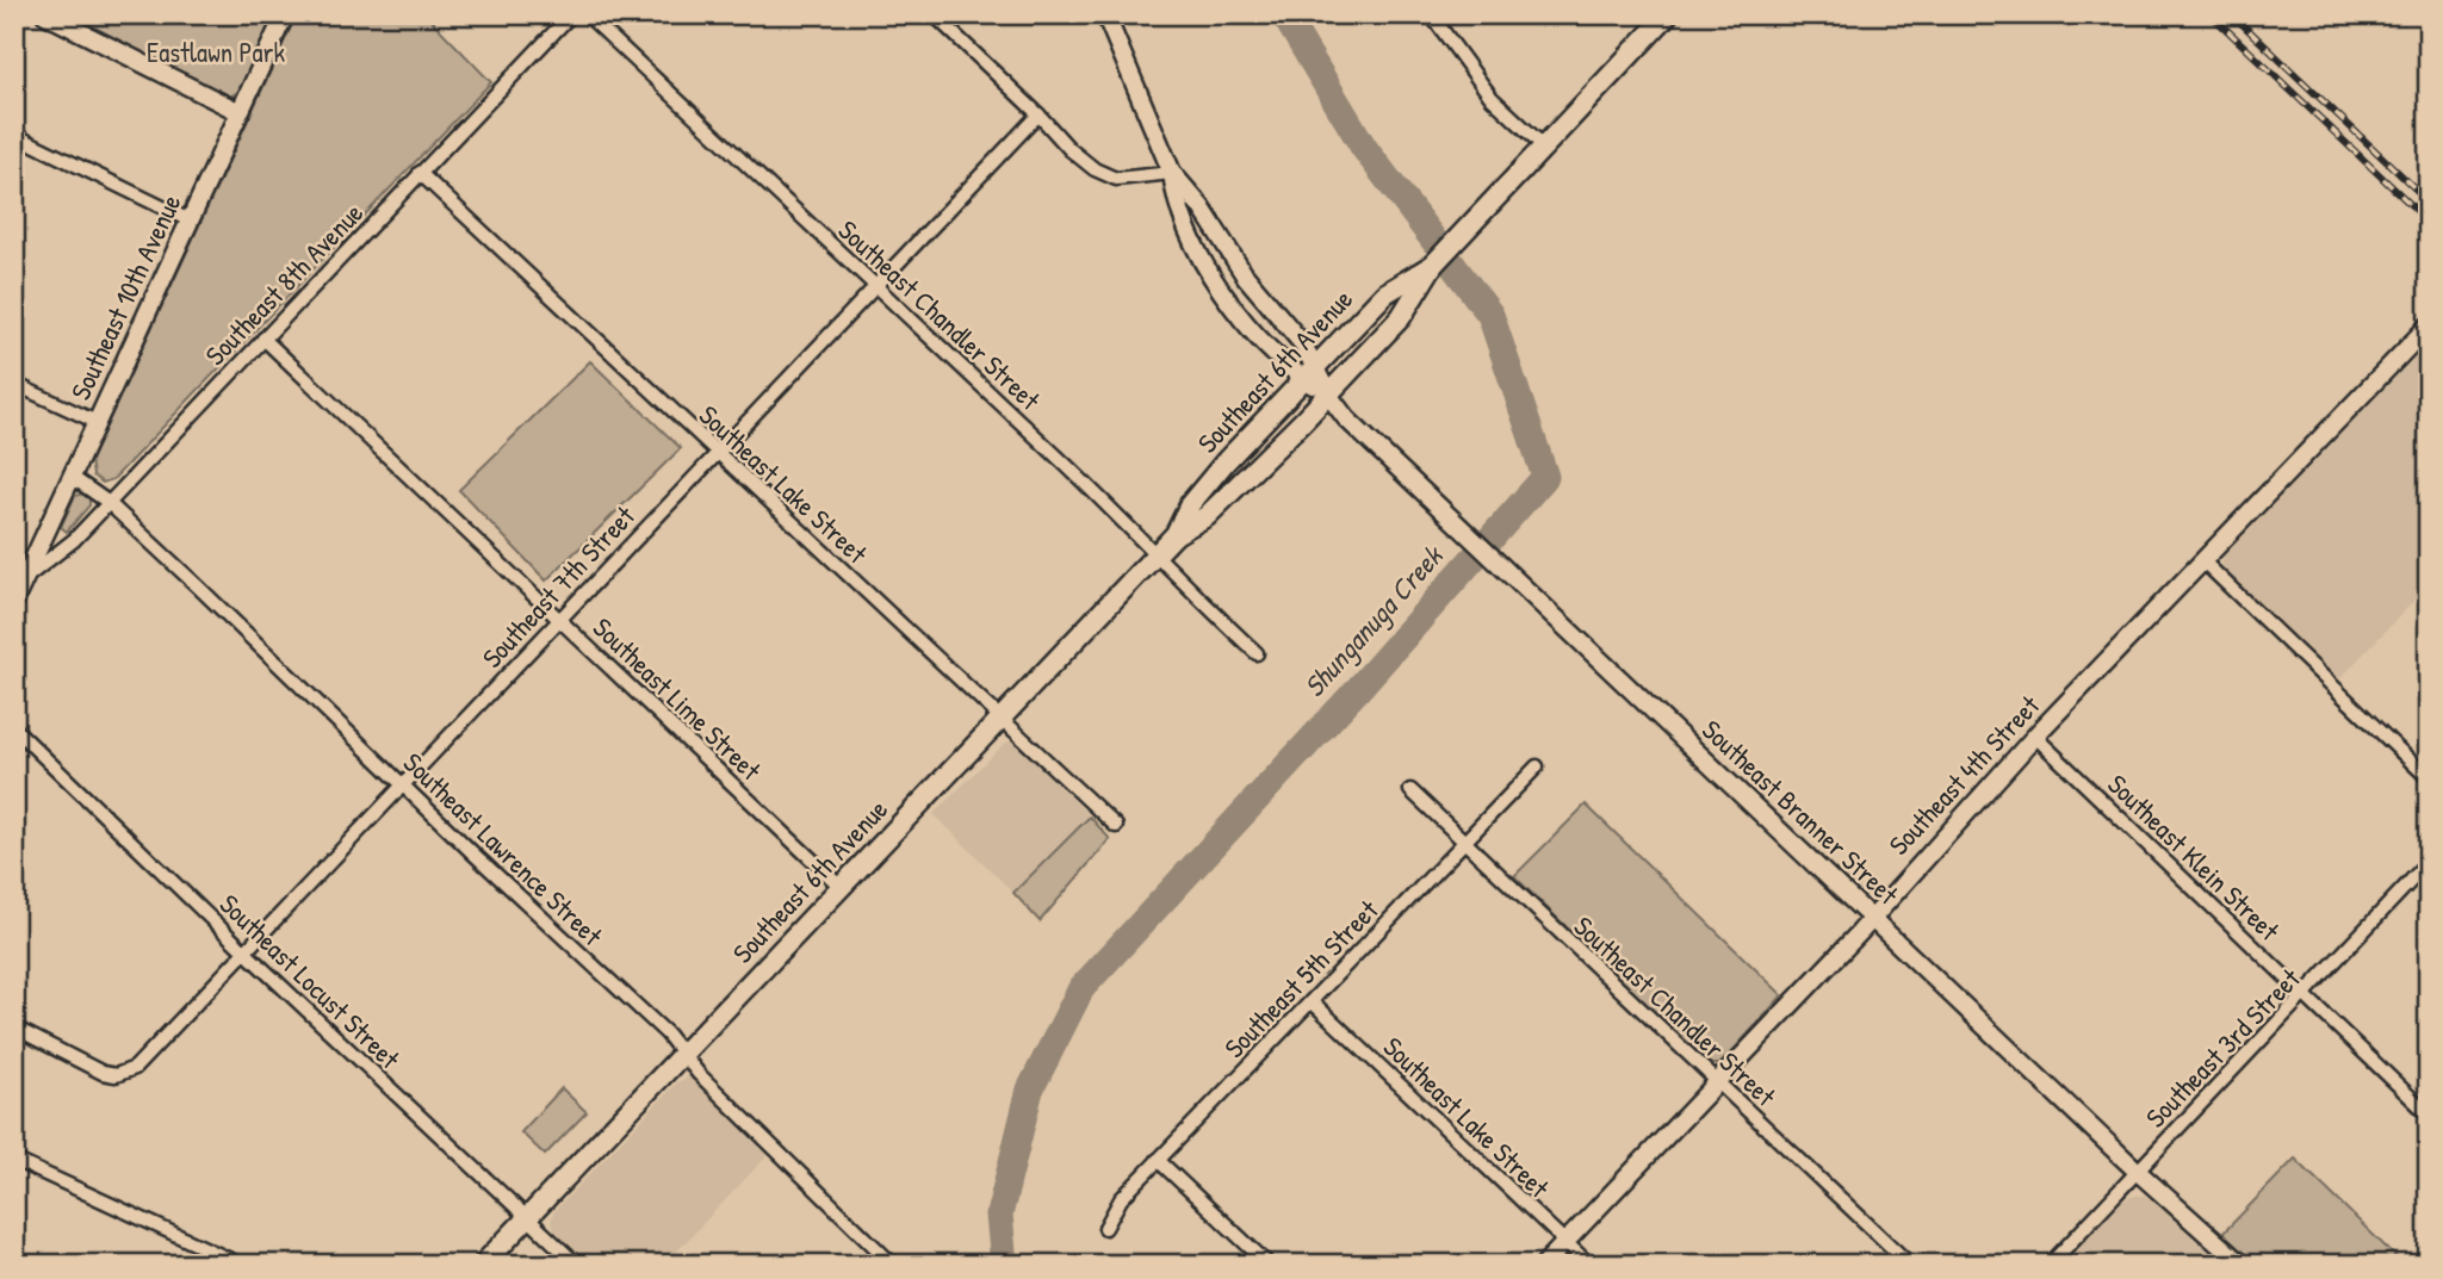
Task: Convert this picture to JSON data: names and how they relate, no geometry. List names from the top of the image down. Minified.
{"streets":{"main road":["Southeast 10th Avenue","Southeast 6th Avenue","Southeast 4th Street","Southeast Branner Street"],"street":["Southeast 8th Avenue","Southeast Chandler Street","Southeast Lake Street","Southeast 7th Street","Southeast Lime Street","Southeast Lawrence Street","Southeast Klein Street","Southeast 5th Street","Southeast Locust Street","Southeast 3rd Street"]},"crossings":[["Southeast 8th Avenue","Southeast 10th Avenue"],["Southeast 8th Avenue","Southeast Lake Street"],["Southeast 8th Avenue","Southeast Lime Street"],["Southeast 8th Avenue","Southeast Lawrence Street"],["Southeast 10th Avenue","Southeast Lawrence Street"],["Southeast Chandler Street","Southeast 6th Avenue"],["Southeast Chandler Street","Southeast 7th Street"],["Southeast Chandler Street","Southeast 4th Street"],["Southeast Chandler Street","Southeast 5th Street"],["Southeast 6th Avenue","Southeast Lake Street"],["Southeast 6th Avenue","Southeast Lime Street"],["Southeast 6th Avenue","Southeast Branner Street"],["Southeast 6th Avenue","Southeast Lawrence Street"],["Southeast 6th Avenue","Southeast Locust Street"],["Southeast Lake Street","Southeast 7th Street"],["Southeast Lake Street","Southeast 4th Street"],["Southeast Lake Street","Southeast 5th Street"],["Southeast 7th Street","Southeast Lime Street"],["Southeast 7th Street","Southeast Lawrence Street"],["Southeast 7th Street","Southeast Locust Street"],["Southeast 4th Street","Southeast Branner Street"],["Southeast 4th Street","Southeast Klein Street"],["Southeast Branner Street","Southeast 3rd Street"],["Southeast Klein Street","Southeast 3rd Street"]],"water":["Shunganuga Creek"],"parks":["Eastlawn Park"]}
